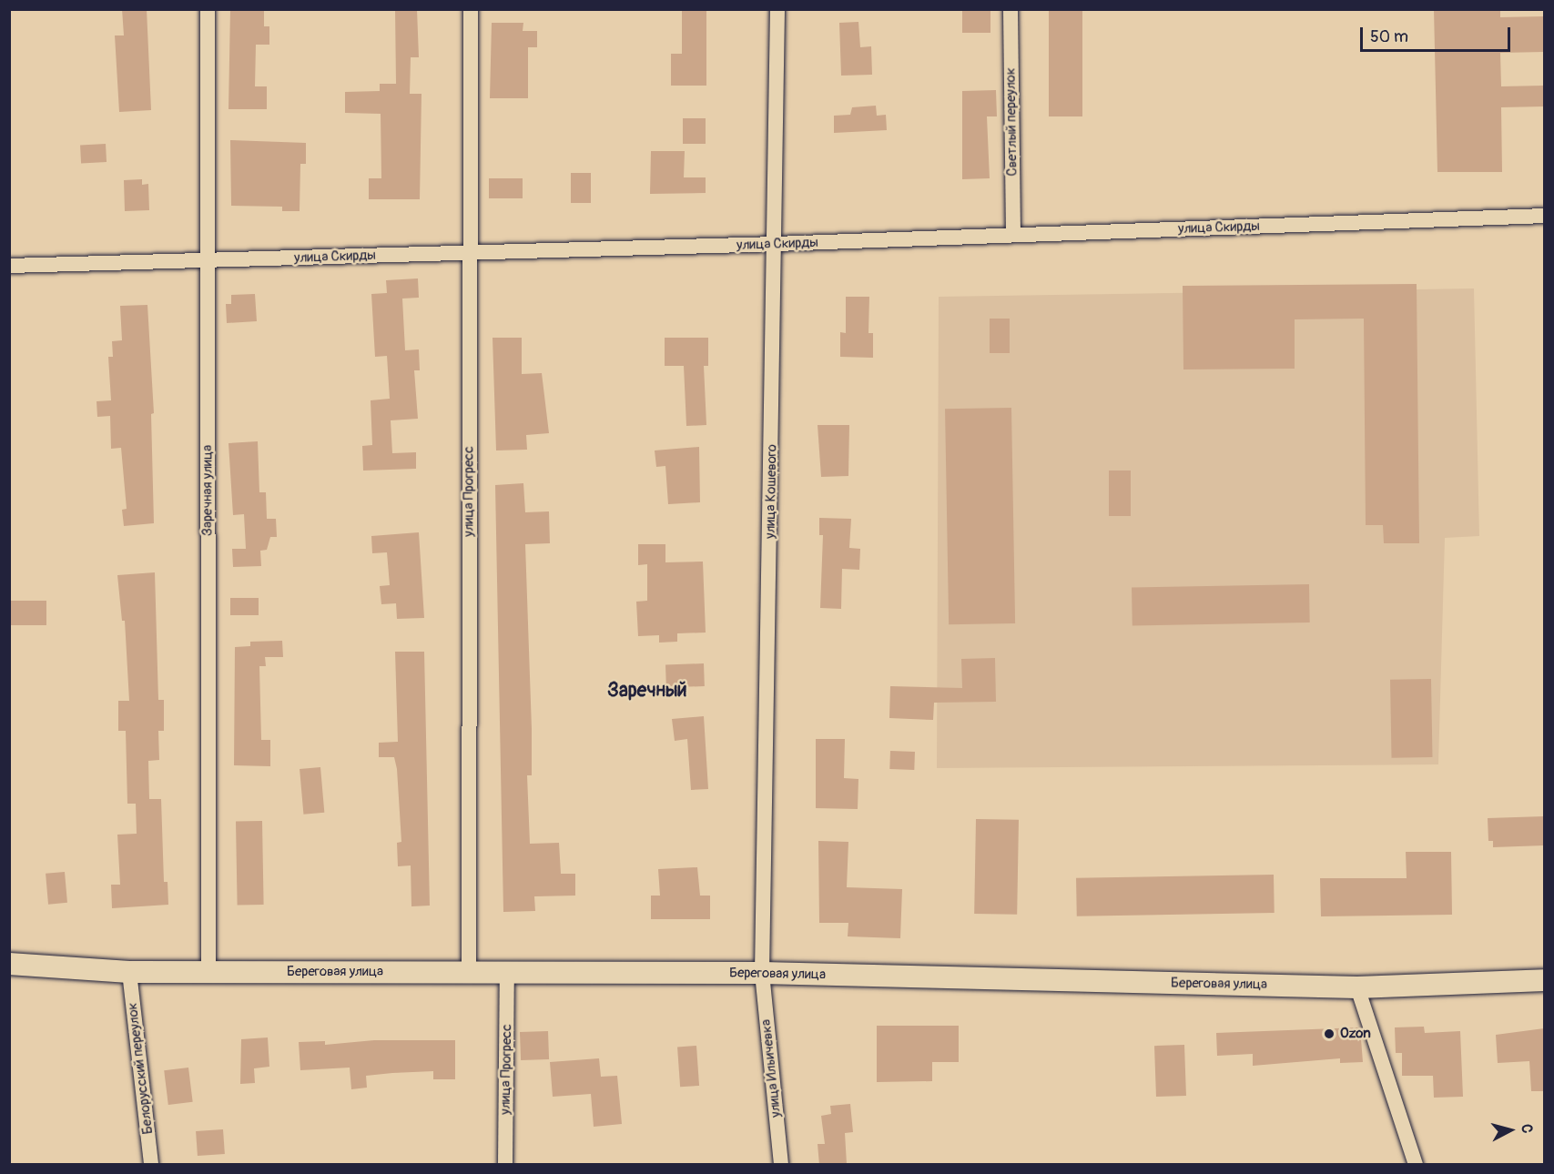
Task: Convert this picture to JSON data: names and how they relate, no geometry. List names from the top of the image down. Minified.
{"streets":{"main road":["Береговая улица"],"street":["Светлый переулок","улица Скирды","Заречная улица","улица Прогресс","улица Кошевого","Белорусский переулок","улица Ильичевка"]},"crossings":[["Светлый переулок","улица Скирды"],["улица Скирды","Заречная улица"],["улица Скирды","улица Прогресс"],["улица Скирды","улица Кошевого"],["Заречная улица","Береговая улица"],["улица Прогресс","Береговая улица"],["улица Кошевого","Береговая улица"],["улица Кошевого","улица Ильичевка"],["Береговая улица","Белорусский переулок"],["Береговая улица","улица Ильичевка"]],"districts":["Заречный"],"places":["Ozon"],"scale_bar":"50 m","north":"right"}
